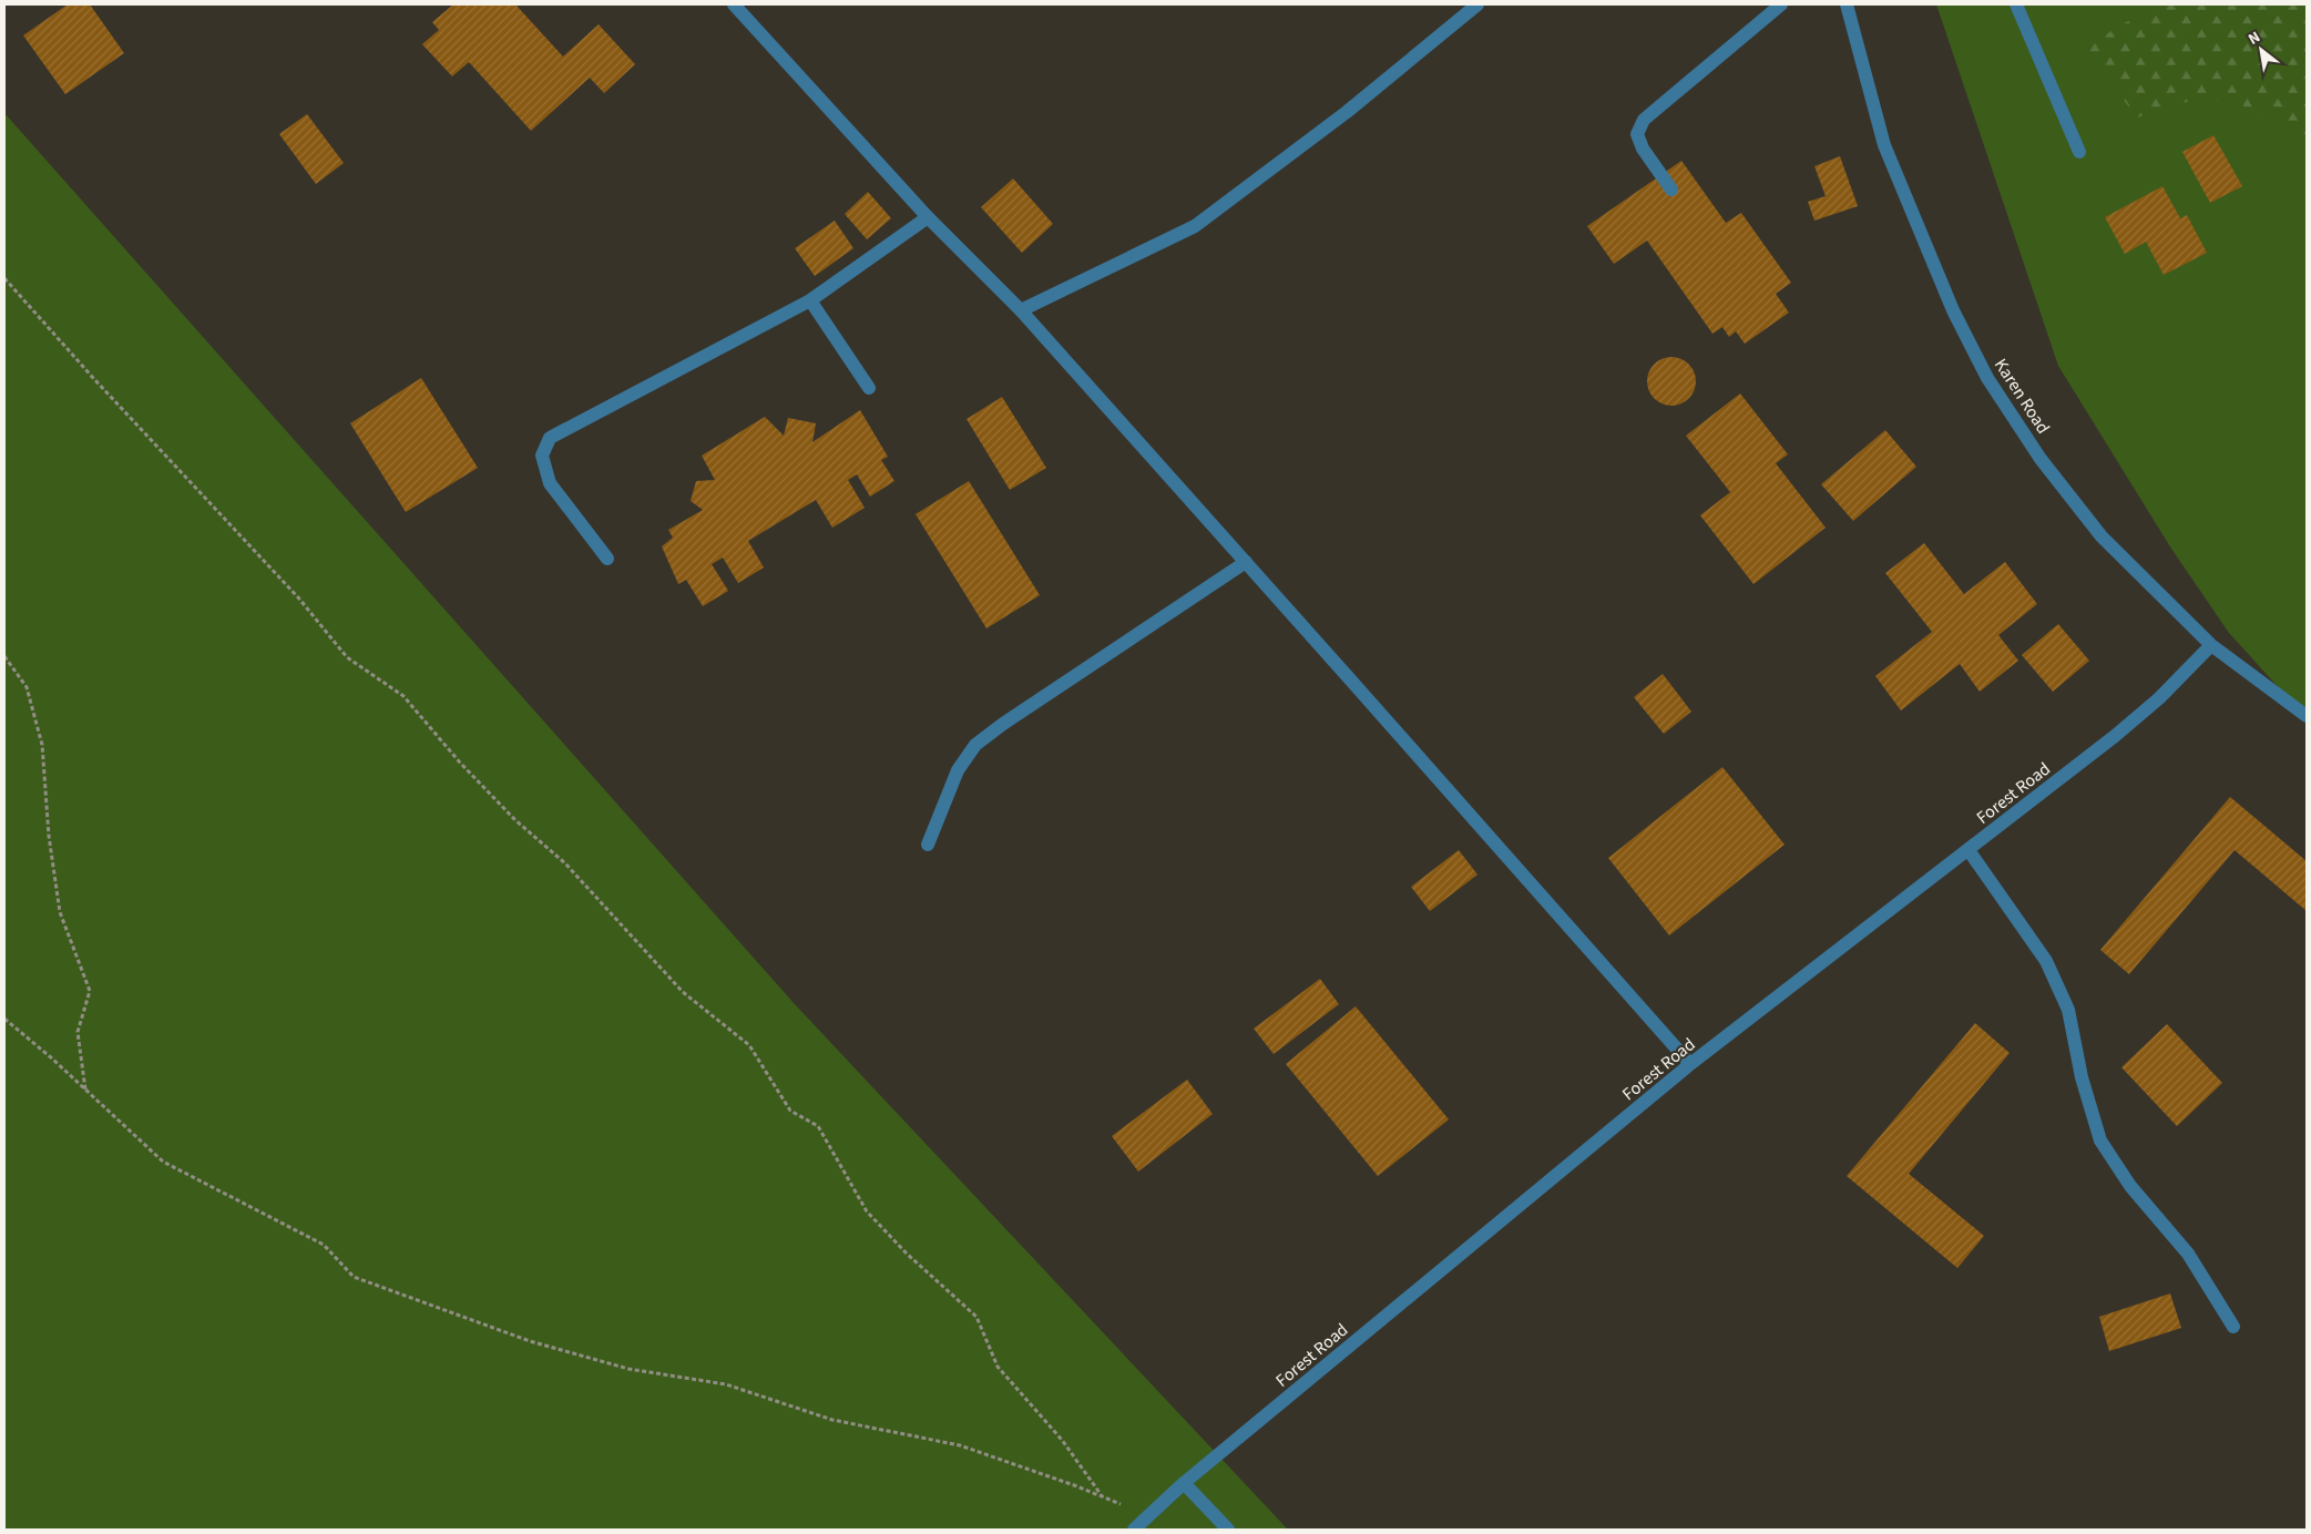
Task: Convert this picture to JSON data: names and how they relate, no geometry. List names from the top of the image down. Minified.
{"streets":{"street":["Karen Road","Forest Road"]},"crossings":[["Karen Road","Forest Road"]],"north":"top left"}
